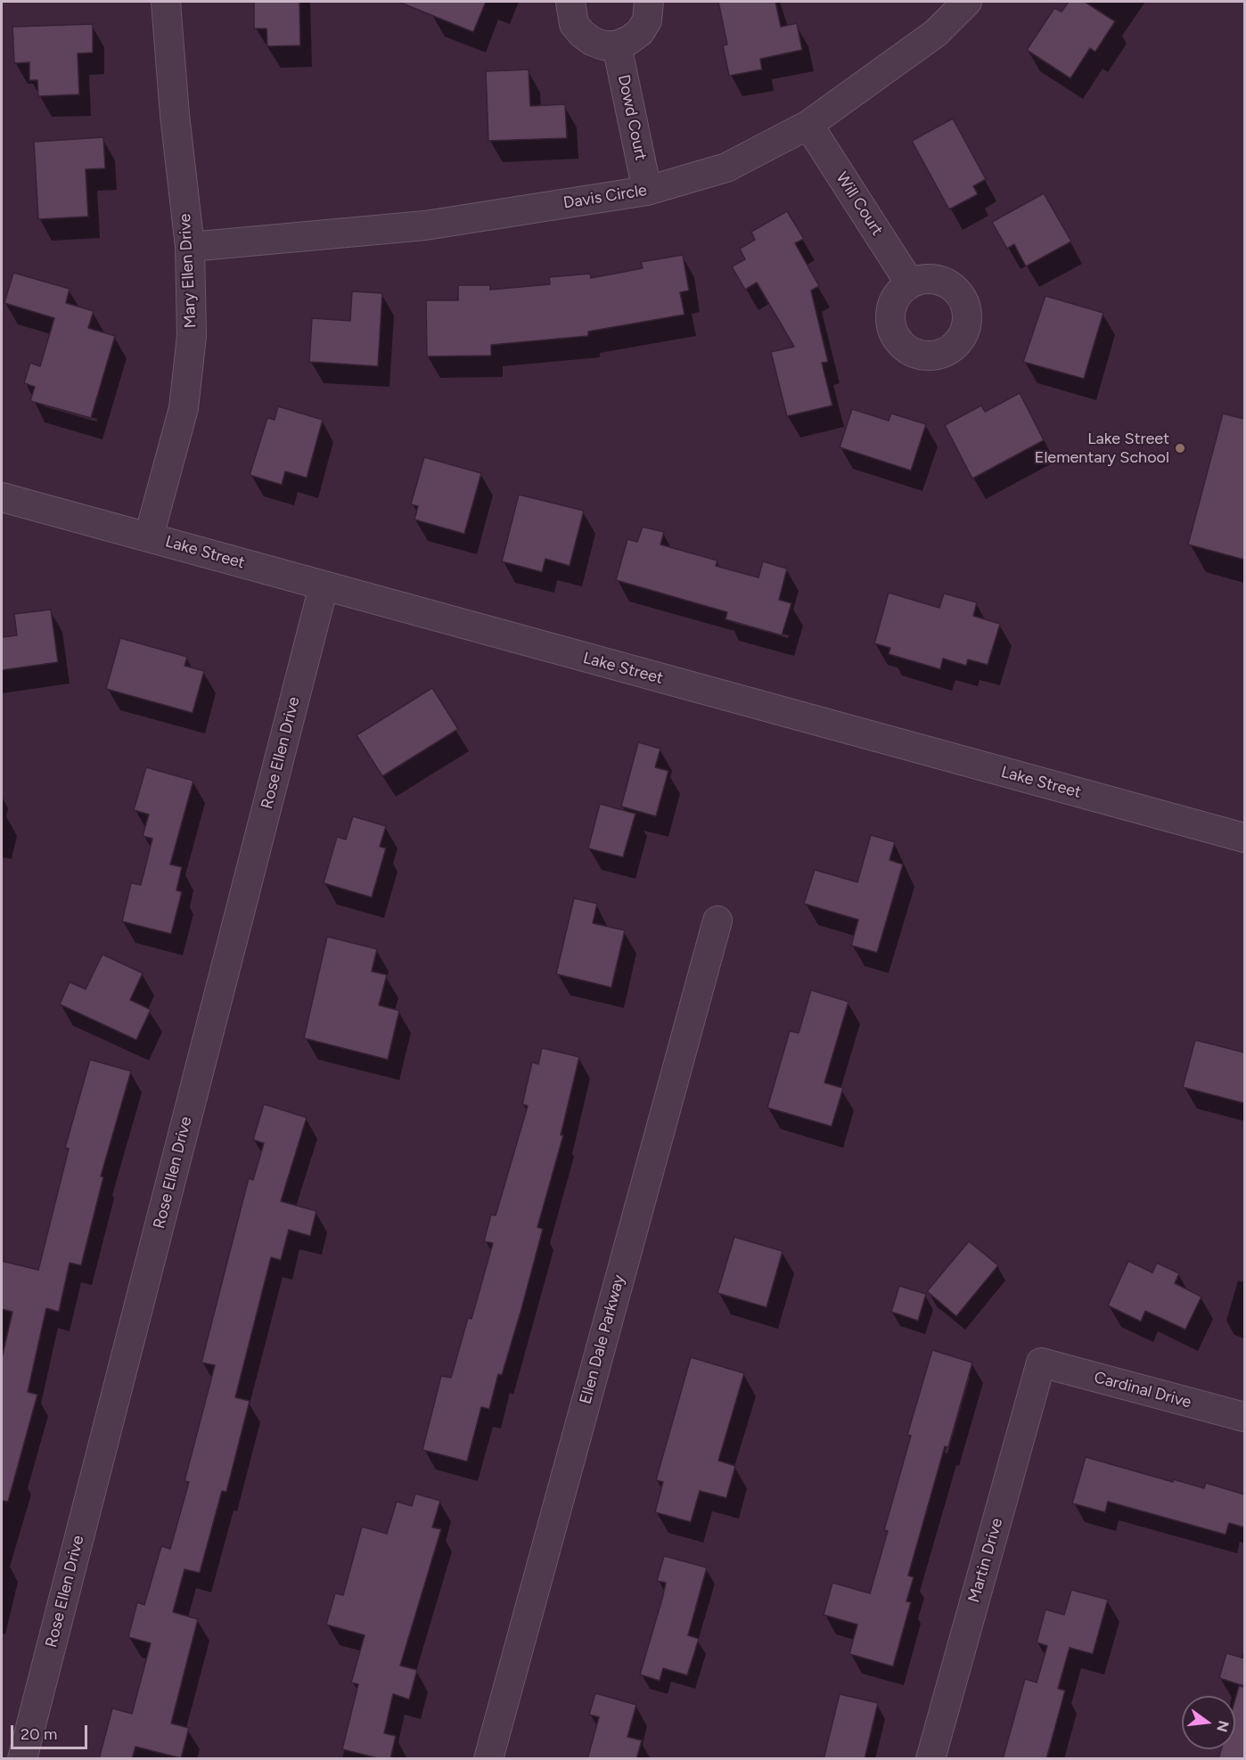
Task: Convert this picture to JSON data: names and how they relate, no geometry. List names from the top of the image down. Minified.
{"streets":{"street":["Dowd Court","Davis Circle","Will Court","Mary Ellen Drive","Lake Street","Rose Ellen Drive","Ellen Dale Parkway","Cardinal Drive","Martin Drive"]},"crossings":[["Dowd Court","Davis Circle"],["Davis Circle","Will Court"],["Davis Circle","Mary Ellen Drive"],["Mary Ellen Drive","Lake Street"],["Lake Street","Rose Ellen Drive"],["Cardinal Drive","Martin Drive"]],"places":["Lake Street Elementary School"],"scale_bar":"20 m","north":"right"}
